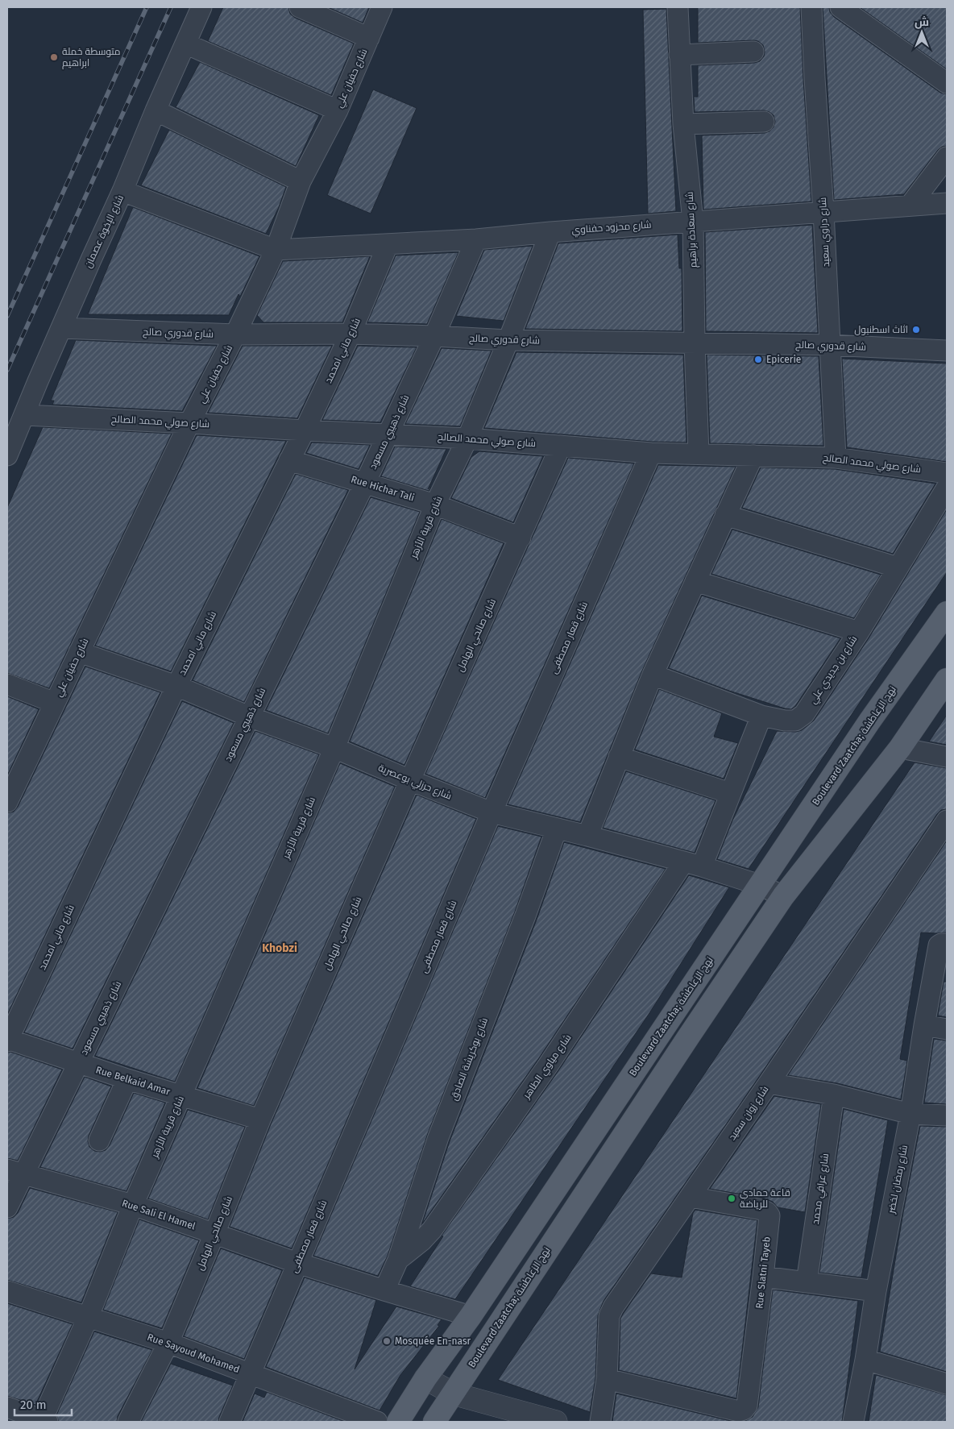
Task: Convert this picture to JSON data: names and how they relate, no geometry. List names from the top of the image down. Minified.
{"streets":{"main road":["Boulevard Zaatcha; نهج الزعاطشة"],"street":["شارع حفيان علي","شارع محزود حفناوي","شارع سعادة براهيم","شارع الإخوة عصمان","شارع دراوي سعيد","شارع قدوري صالح","شارع ماني امحمد","شارع صولي محمد الصالح","شارع ذهيبي مسعود","Rue Hichar Tali","شارع قريبة الأزهر","شارع صالحي الهامل","شارع قعار مصطفى","شارع بن جديدي علي","شارع حرزلي بوعصرية","شارع بوكريشة الصادق","شارع مياوي الطاهر","Rue Belkaid Amar","شارع زوان سعيد","شارع رمضان لخضر","شارع عرافي محمد","Rue Sali El Hamel","Rue Slatni Tayeb","Rue Sayoud Mohamed"]},"crossings":[["شارع حفيان علي","شارع محزود حفناوي"],["شارع حفيان علي","شارع قدوري صالح"],["شارع حفيان علي","شارع صولي محمد الصالح"],["شارع حفيان علي","شارع حرزلي بوعصرية"],["شارع محزود حفناوي","شارع سعادة براهيم"],["شارع محزود حفناوي","شارع دراوي سعيد"],["شارع محزود حفناوي","شارع ماني امحمد"],["شارع محزود حفناوي","شارع ذهيبي مسعود"],["شارع محزود حفناوي","شارع قريبة الأزهر"],["شارع سعادة براهيم","شارع قدوري صالح"],["شارع سعادة براهيم","شارع صولي محمد الصالح"],["شارع الإخوة عصمان","شارع قدوري صالح"],["شارع الإخوة عصمان","شارع صولي محمد الصالح"],["شارع دراوي سعيد","شارع قدوري صالح"],["شارع دراوي سعيد","شارع صولي محمد الصالح"],["شارع قدوري صالح","شارع ماني امحمد"],["شارع قدوري صالح","شارع ذهيبي مسعود"],["شارع قدوري صالح","شارع قريبة الأزهر"],["شارع ماني امحمد","شارع صولي محمد الصالح"],["شارع ماني امحمد","Rue Hichar Tali"],["شارع ماني امحمد","شارع حرزلي بوعصرية"],["شارع ماني امحمد","Rue Belkaid Amar"],["شارع صولي محمد الصالح","شارع ذهيبي مسعود"],["شارع صولي محمد الصالح","شارع قريبة الأزهر"],["شارع صولي محمد الصالح","شارع صالحي الهامل"],["شارع صولي محمد الصالح","شارع قعار مصطفى"],["شارع ذهيبي مسعود","Rue Hichar Tali"],["شارع ذهيبي مسعود","شارع حرزلي بوعصرية"],["شارع ذهيبي مسعود","Rue Belkaid Amar"],["شارع ذهيبي مسعود","Rue Sali El Hamel"],["Rue Hichar Tali","شارع قريبة الأزهر"],["Rue Hichar Tali","شارع صالحي الهامل"],["شارع قريبة الأزهر","شارع حرزلي بوعصرية"],["شارع قريبة الأزهر","Rue Belkaid Amar"],["شارع قريبة الأزهر","Rue Sali El Hamel"],["شارع قريبة الأزهر","Rue Sayoud Mohamed"],["شارع صالحي الهامل","شارع حرزلي بوعصرية"],["شارع صالحي الهامل","Rue Belkaid Amar"],["شارع صالحي الهامل","Rue Sali El Hamel"],["شارع صالحي الهامل","Rue Sayoud Mohamed"],["شارع قعار مصطفى","شارع حرزلي بوعصرية"],["شارع قعار مصطفى","Rue Sali El Hamel"],["شارع قعار مصطفى","Rue Sayoud Mohamed"],["شارع بن جديدي علي","شارع مياوي الطاهر"],["Boulevard Zaatcha; نهج الزعاطشة","شارع حرزلي بوعصرية"],["Boulevard Zaatcha; نهج الزعاطشة","Rue Sali El Hamel"],["شارع حرزلي بوعصرية","شارع بوكريشة الصادق"],["شارع حرزلي بوعصرية","شارع مياوي الطاهر"],["شارع بوكريشة الصادق","شارع مياوي الطاهر"],["شارع بوكريشة الصادق","Rue Sali El Hamel"],["شارع زوان سعيد","Rue Slatni Tayeb"]],"districts":["Khobzi"],"places":["متوسطة خملة ابراهيم","اثاث اسطنبول","Epicerie","قاعة حمادي للرياضة","Mosquée En-nasr"],"scale_bar":"20 m","north":"top"}
